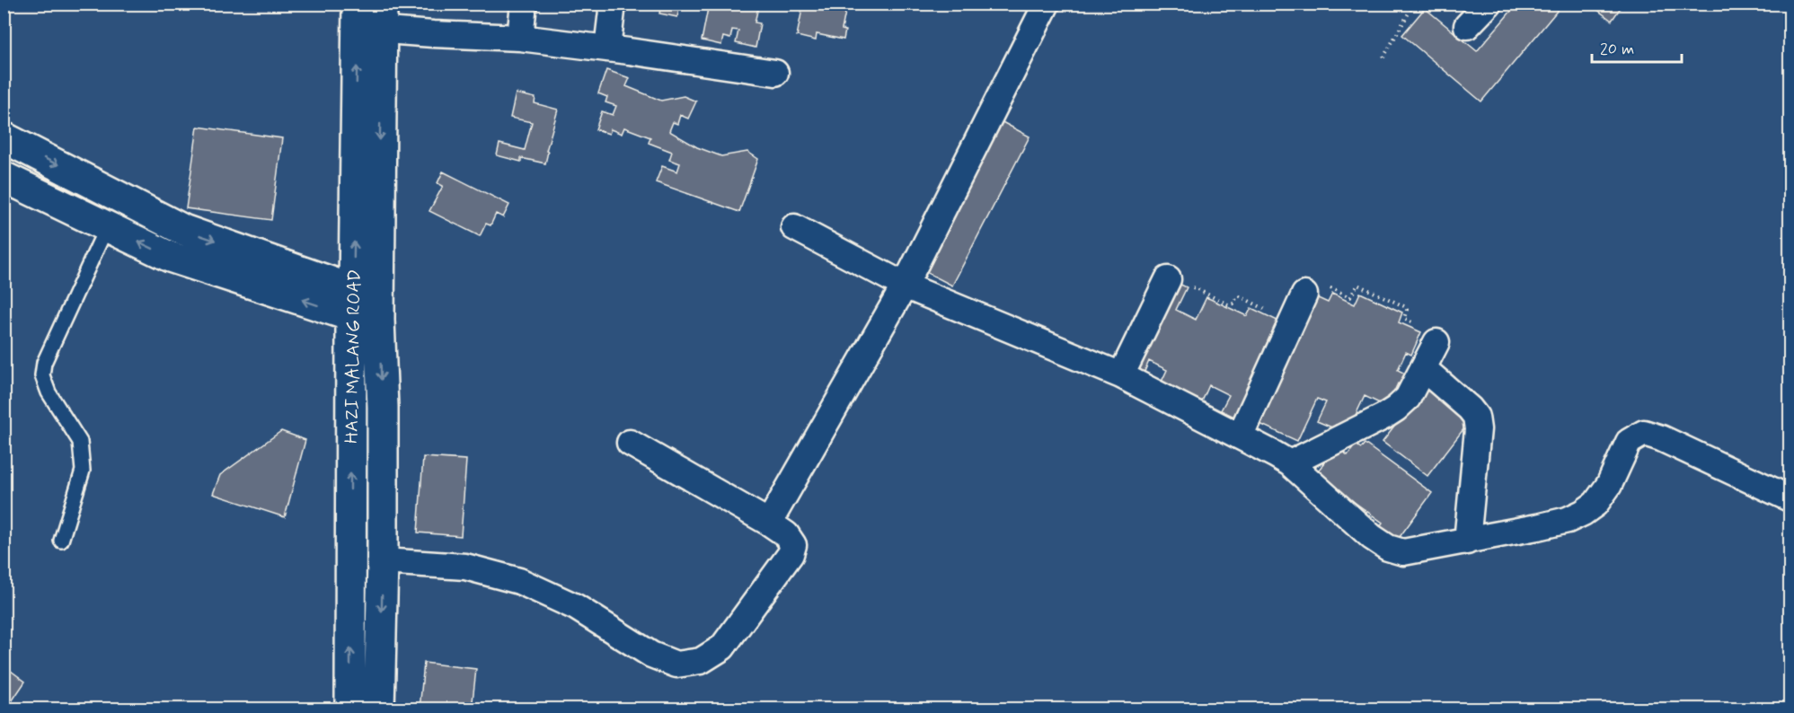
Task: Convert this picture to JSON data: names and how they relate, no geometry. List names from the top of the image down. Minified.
{"streets":{"main road":["HAZI MALANG ROAD"]},"scale_bar":"20 m"}
